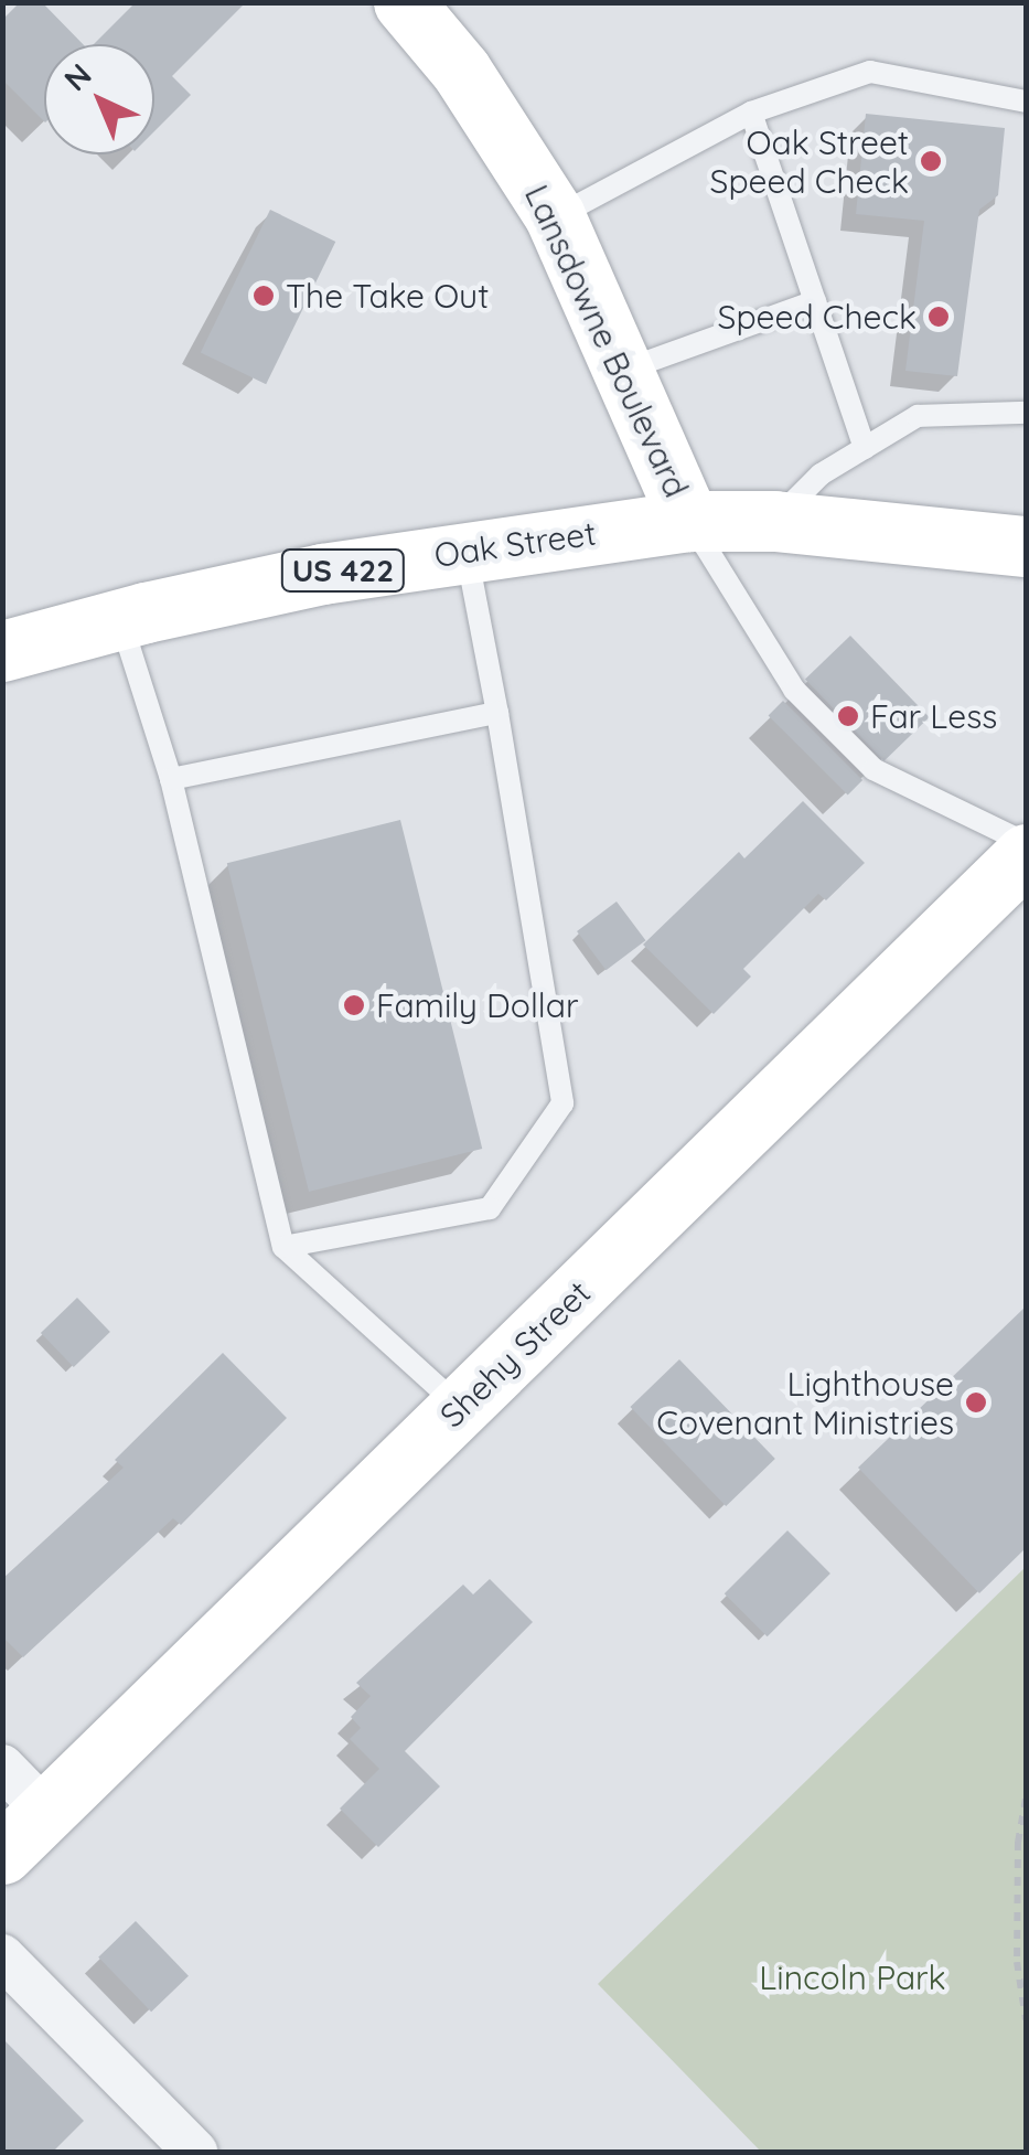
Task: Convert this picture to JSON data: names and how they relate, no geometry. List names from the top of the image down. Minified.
{"streets":{"main road":["Lansdowne Boulevard","Oak Street","US 422","Shehy Street"]},"crossings":[["Lansdowne Boulevard","Oak Street"]],"parks":["Lincoln Park"],"places":["Oak Street Speed Check","The Take Out","Speed Check","Far Less","Family Dollar","Lighthouse Covenant Ministries"],"north":"top left"}
